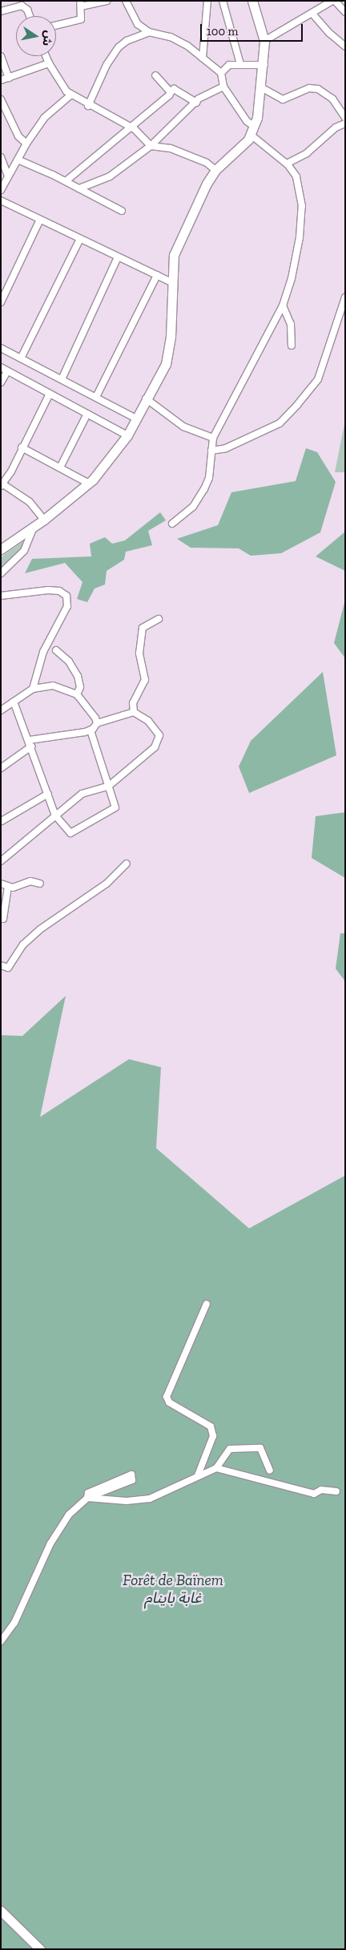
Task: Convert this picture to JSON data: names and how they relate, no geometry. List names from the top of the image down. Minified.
{"parks":["Forêt de Baïnem غابة باينام"],"scale_bar":"100 m","north":"right"}
